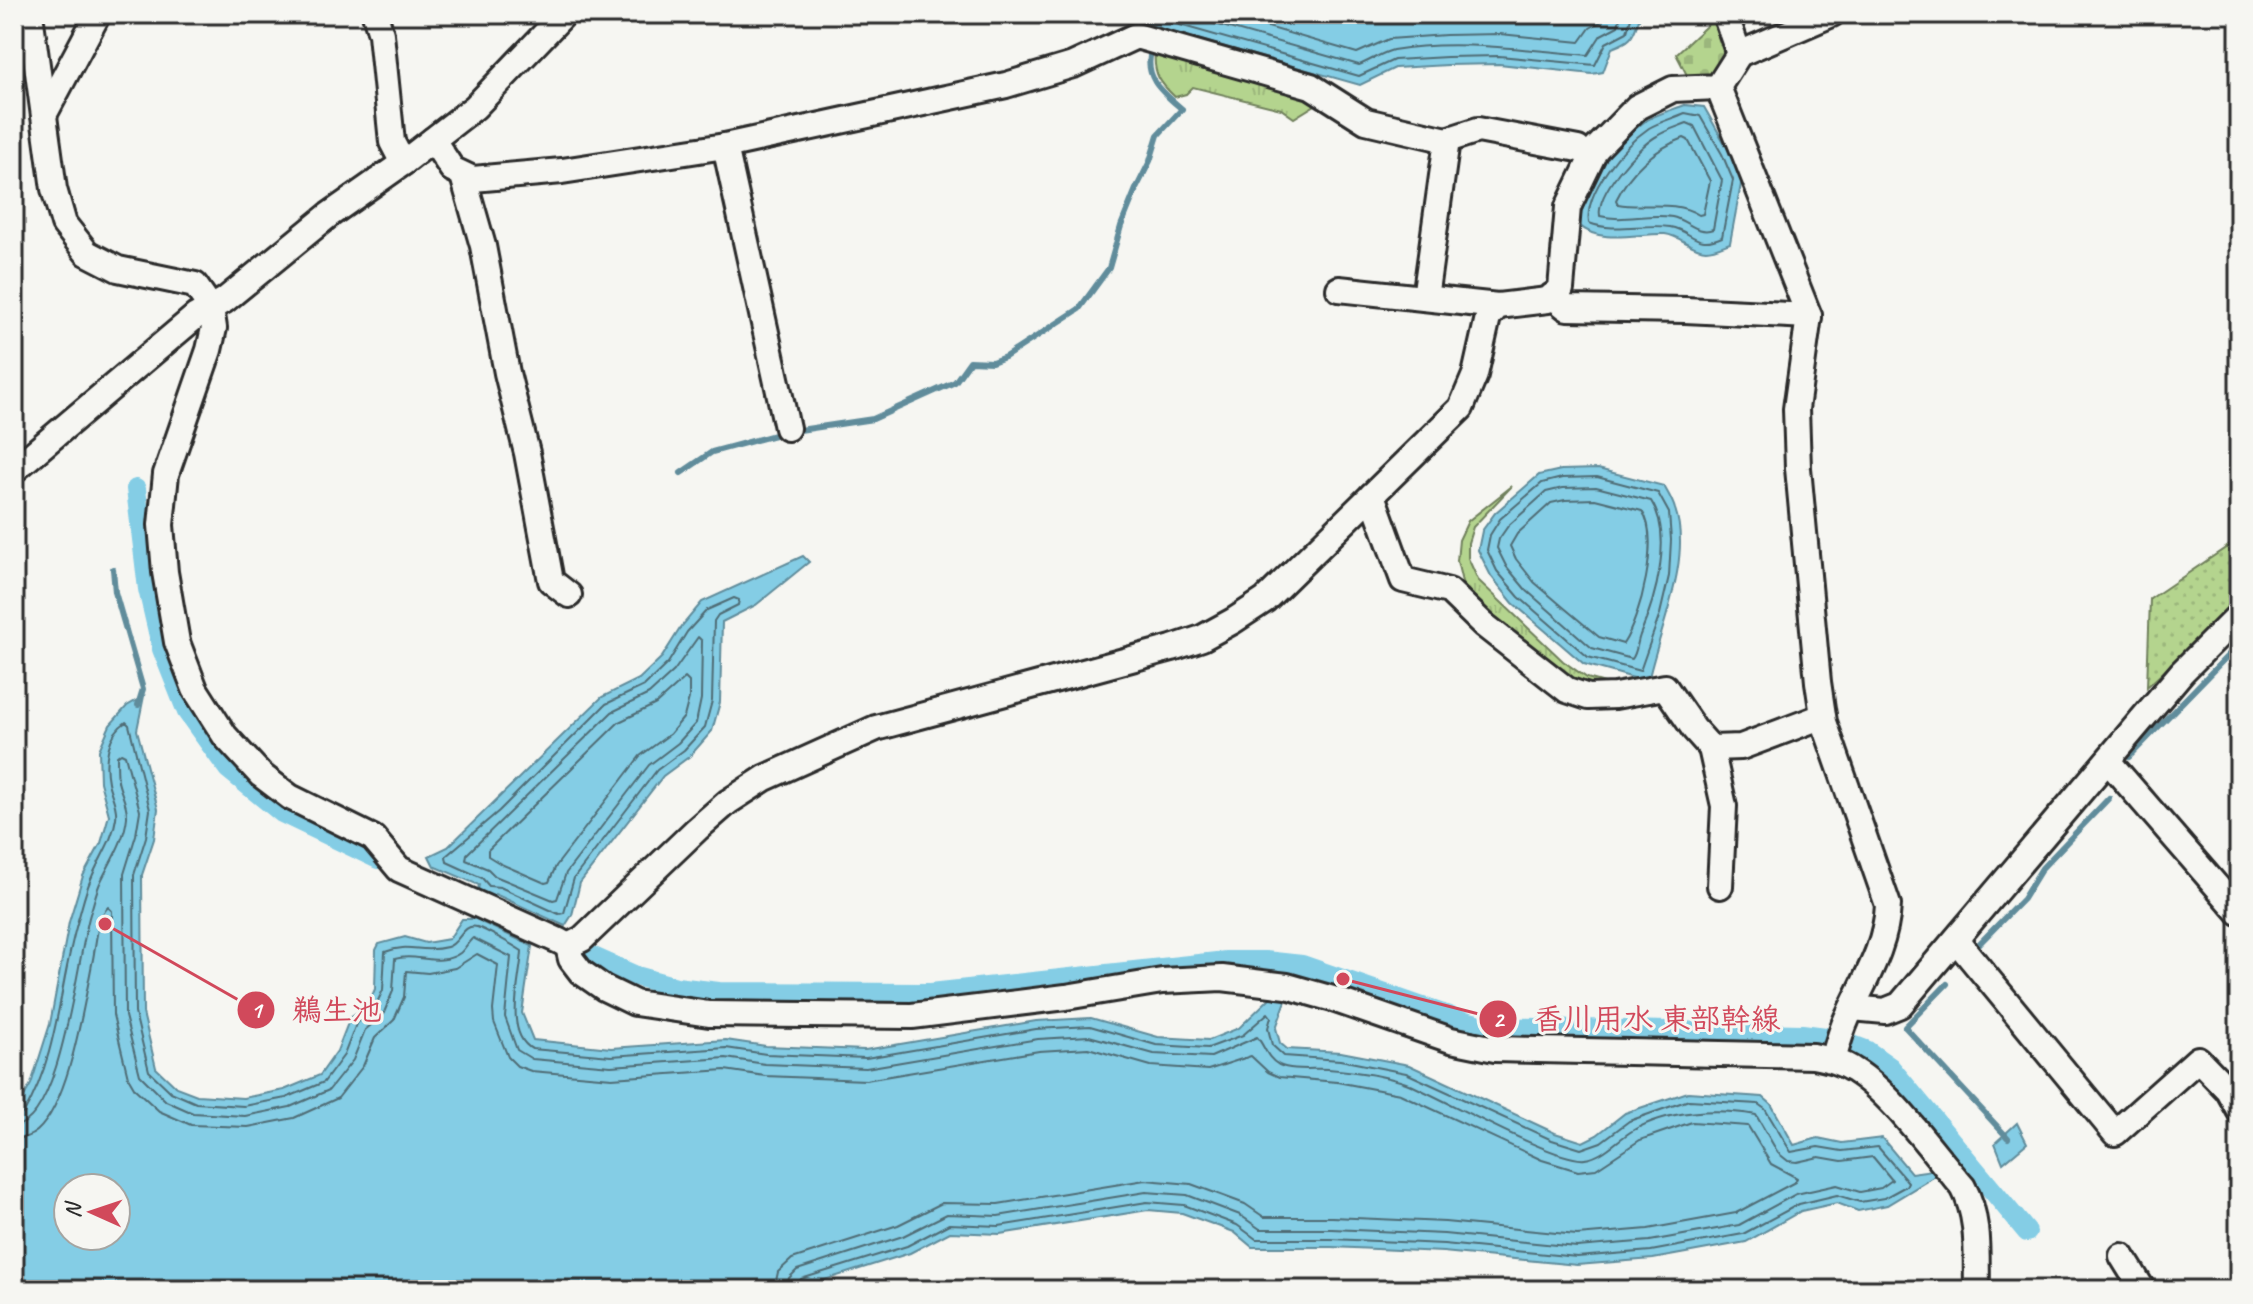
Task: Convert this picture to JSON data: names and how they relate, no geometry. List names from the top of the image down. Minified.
{"places":["鵜生池","香川用水 東部幹線"],"north":"left"}
